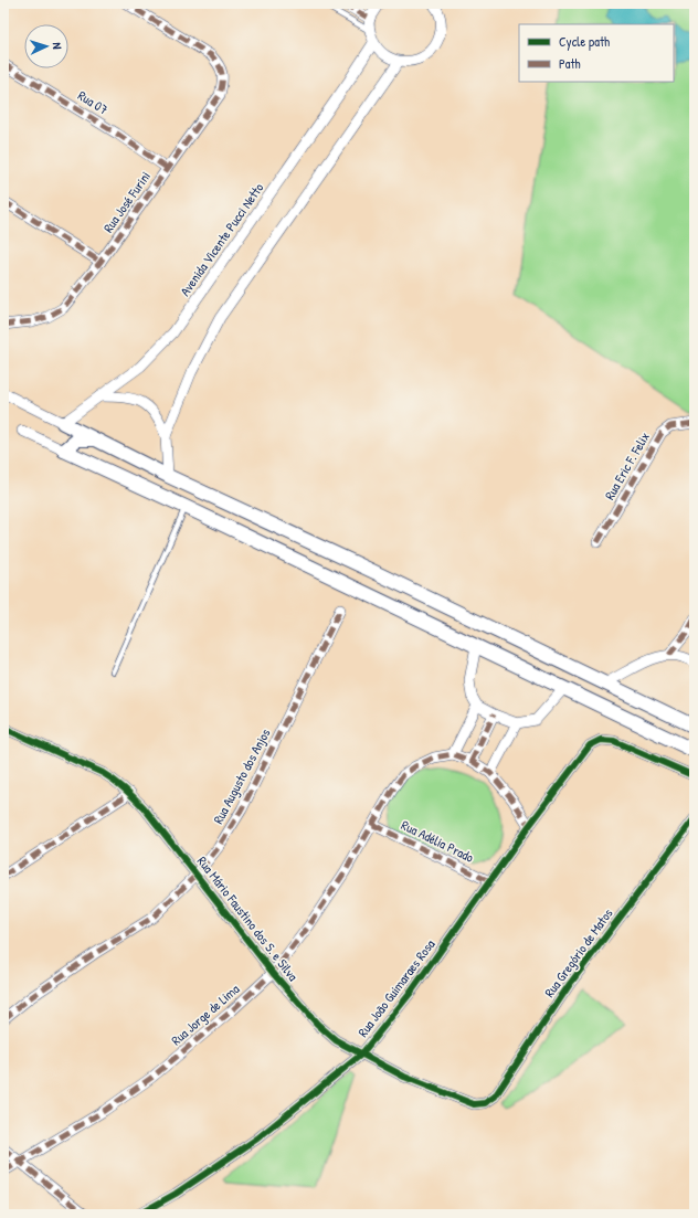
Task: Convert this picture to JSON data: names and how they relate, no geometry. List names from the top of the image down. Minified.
{"streets":{"street":["Rua 07","Rua José Furini","Avenida Vicente Pucci Netto","Rua Eric F. Felix","Rua Augusto dos Anjos","Rua Adélia Prado","Rua Mário Faustino dos S. e Silva","Rua Gregório de Matos","Rua João Guimaraes Rosa","Rua Jorge de Lima"]},"crossings":[["Rua 07","Rua José Furini"],["Rua Augusto dos Anjos","Rua Mário Faustino dos S. e Silva"],["Rua Adélia Prado","Rua João Guimaraes Rosa"],["Rua Adélia Prado","Rua Jorge de Lima"],["Rua Mário Faustino dos S. e Silva","Rua Gregório de Matos"],["Rua Mário Faustino dos S. e Silva","Rua João Guimaraes Rosa"],["Rua Mário Faustino dos S. e Silva","Rua Jorge de Lima"]],"legend":["Cycle path","Path"],"north":"right"}
